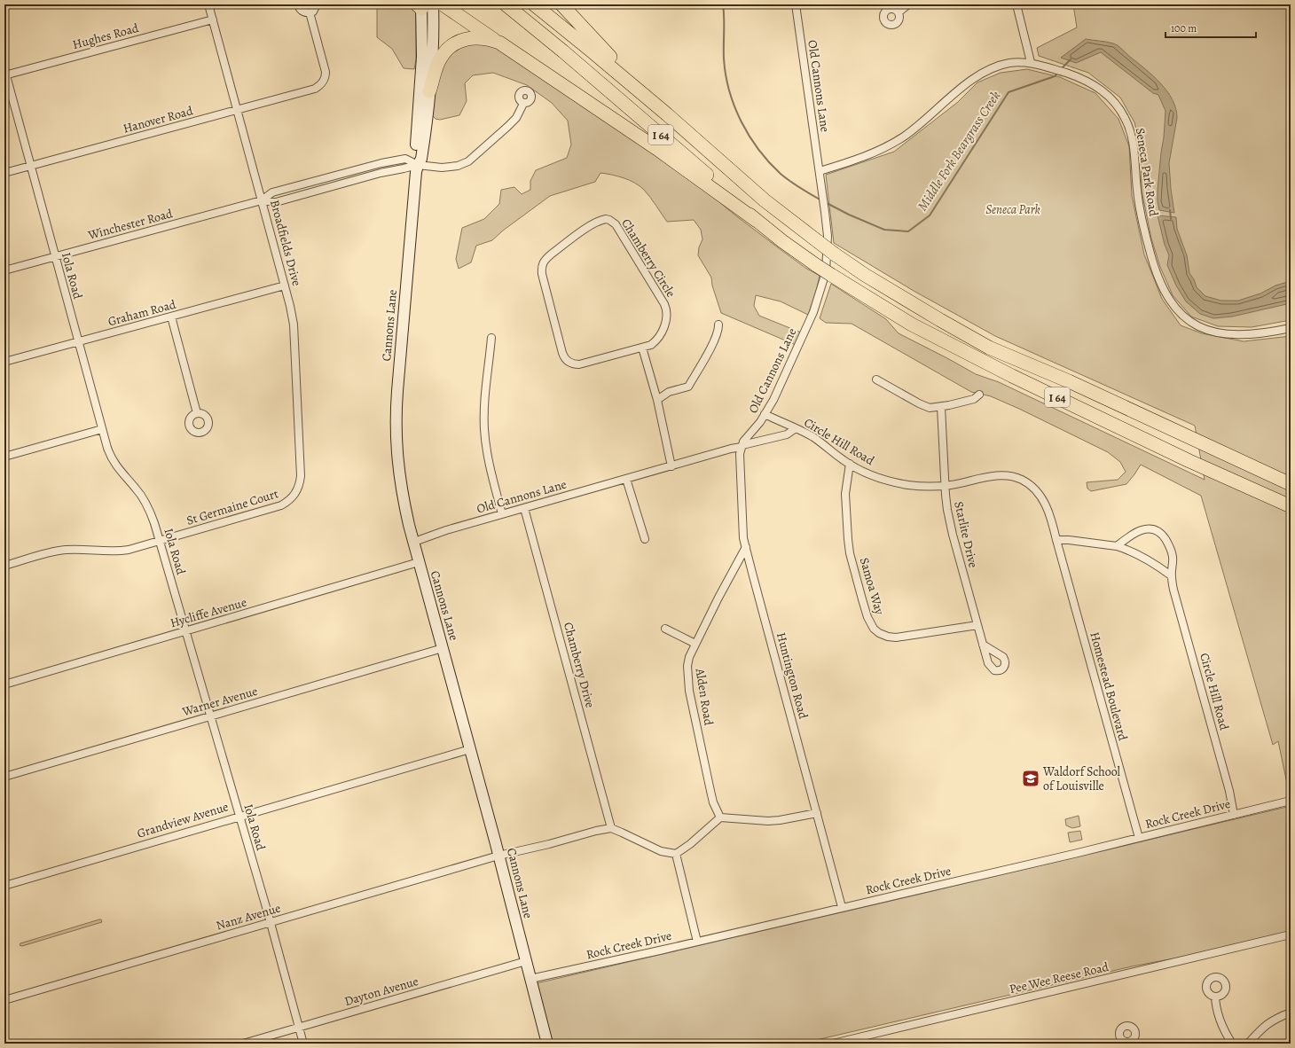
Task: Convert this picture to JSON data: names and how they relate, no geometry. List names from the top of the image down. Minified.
{"streets":{"highway":["I 64"],"main road":["Cannons Lane"],"street":["Hughes Road","Old Cannons Lane","Hanover Road","Seneca Park Road","Winchester Road","Broadfields Drive","Chamberry Circle","Iola Road","Graham Road","Circle Hill Road","St Germaine Court","Starlite Drive","Samoa Way","Hycliffe Avenue","Chamberry Drive","Huntington Road","Homestead Boulevard","Alden Road","Warner Avenue","Rock Creek Drive","Grandview Avenue","Nanz Avenue","Pee Wee Reese Road","Dayton Avenue"]},"crossings":[["Hughes Road","Broadfields Drive"],["Hughes Road","Iola Road"],["Old Cannons Lane","Seneca Park Road"],["Old Cannons Lane","Cannons Lane"],["Old Cannons Lane","Circle Hill Road"],["Old Cannons Lane","Chamberry Drive"],["Old Cannons Lane","Huntington Road"],["Hanover Road","Broadfields Drive"],["Hanover Road","Iola Road"],["Winchester Road","Broadfields Drive"],["Winchester Road","Iola Road"],["Winchester Road","Cannons Lane"],["Broadfields Drive","Graham Road"],["Broadfields Drive","St Germaine Court"],["Iola Road","Graham Road"],["Iola Road","St Germaine Court"],["Iola Road","Hycliffe Avenue"],["Iola Road","Warner Avenue"],["Iola Road","Grandview Avenue"],["Iola Road","Nanz Avenue"],["Iola Road","Dayton Avenue"],["Cannons Lane","Hycliffe Avenue"],["Cannons Lane","Warner Avenue"],["Cannons Lane","Rock Creek Drive"],["Cannons Lane","Grandview Avenue"],["Cannons Lane","Nanz Avenue"],["Cannons Lane","Dayton Avenue"],["Circle Hill Road","Starlite Drive"],["Circle Hill Road","Samoa Way"],["Circle Hill Road","Homestead Boulevard"],["Circle Hill Road","Rock Creek Drive"],["Starlite Drive","Samoa Way"],["Chamberry Drive","Nanz Avenue"],["Huntington Road","Alden Road"],["Huntington Road","Rock Creek Drive"],["Homestead Boulevard","Rock Creek Drive"]],"water":["Middle Fork Beargrass Creek"],"parks":["Seneca Park"],"places":{"school or university":["Waldorf School of Louisville"]},"scale_bar":"100 m"}
